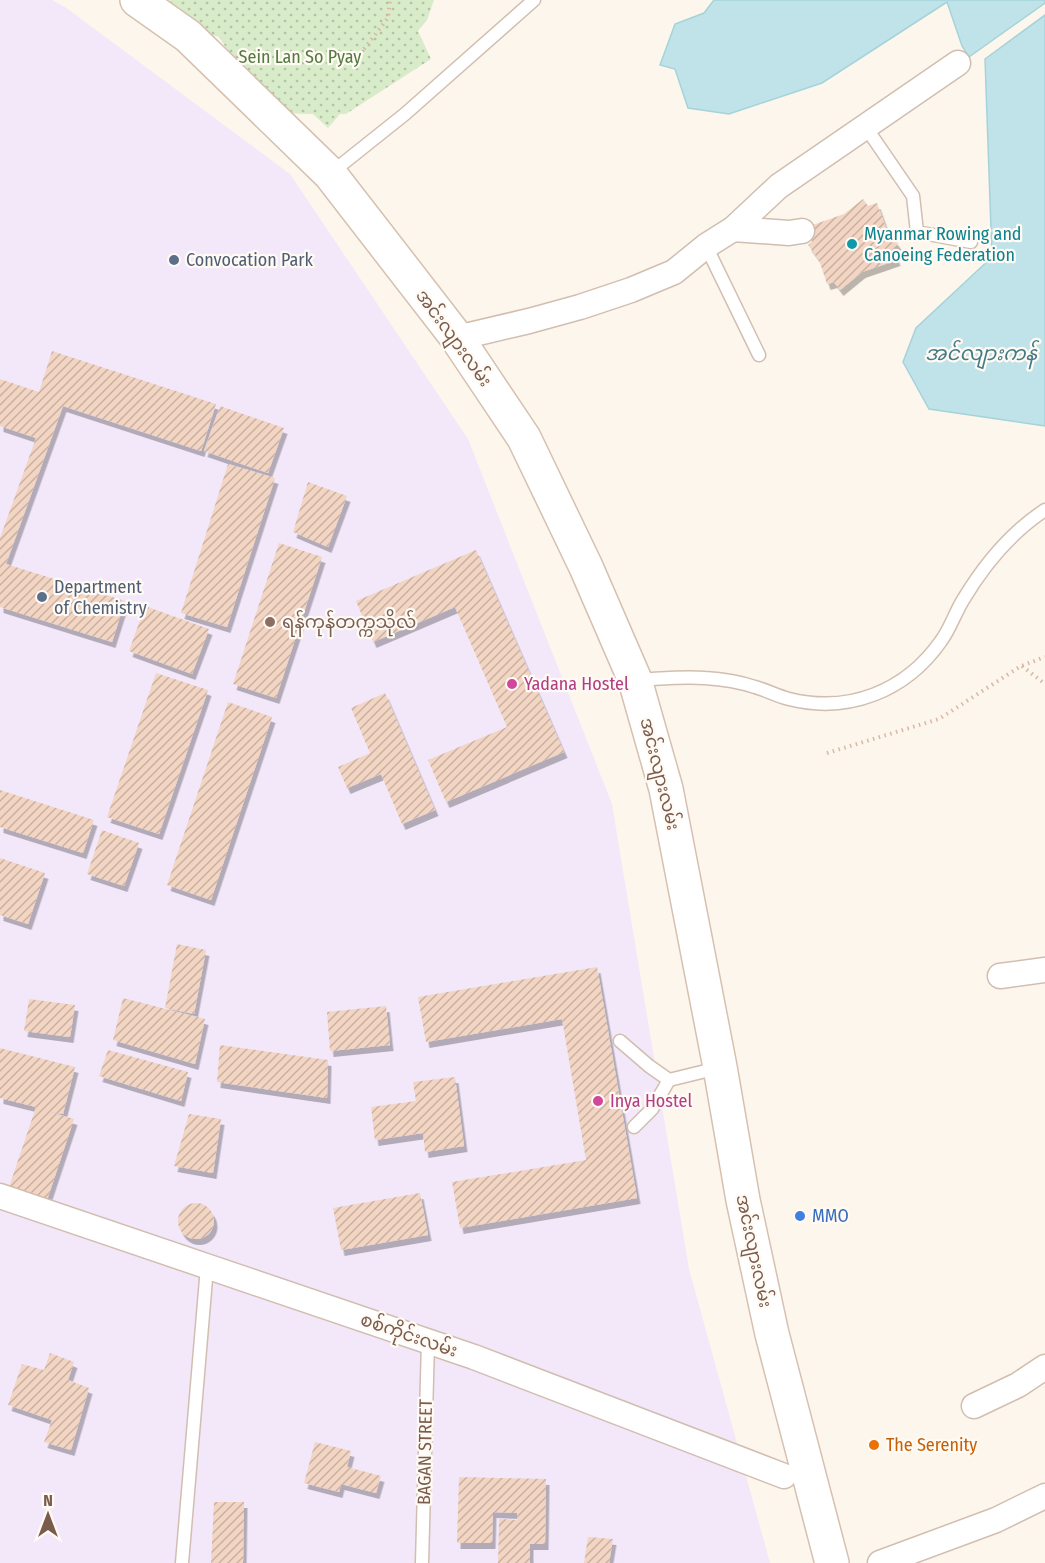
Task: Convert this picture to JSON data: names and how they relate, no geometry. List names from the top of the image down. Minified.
{"streets":{"main road":["အင်းလျားလမ်း"],"street":["စစ်ကိုင်းလမ်း"],"lane":["BAGAN STREET"]},"crossings":[["အင်းလျားလမ်း","စစ်ကိုင်းလမ်း"],["စစ်ကိုင်းလမ်း","BAGAN STREET"]],"water":["အင်လျားကန်"],"parks":["Sein Lan So Pyay"],"places":["Myanmar Rowing and Canoeing Federation","Convocation Park","Department of Chemistry","ရန်ကုန်တက္ကသိုလ်","Yadana Hostel","Inya Hostel","MMO","The Serenity"],"north":"top"}
